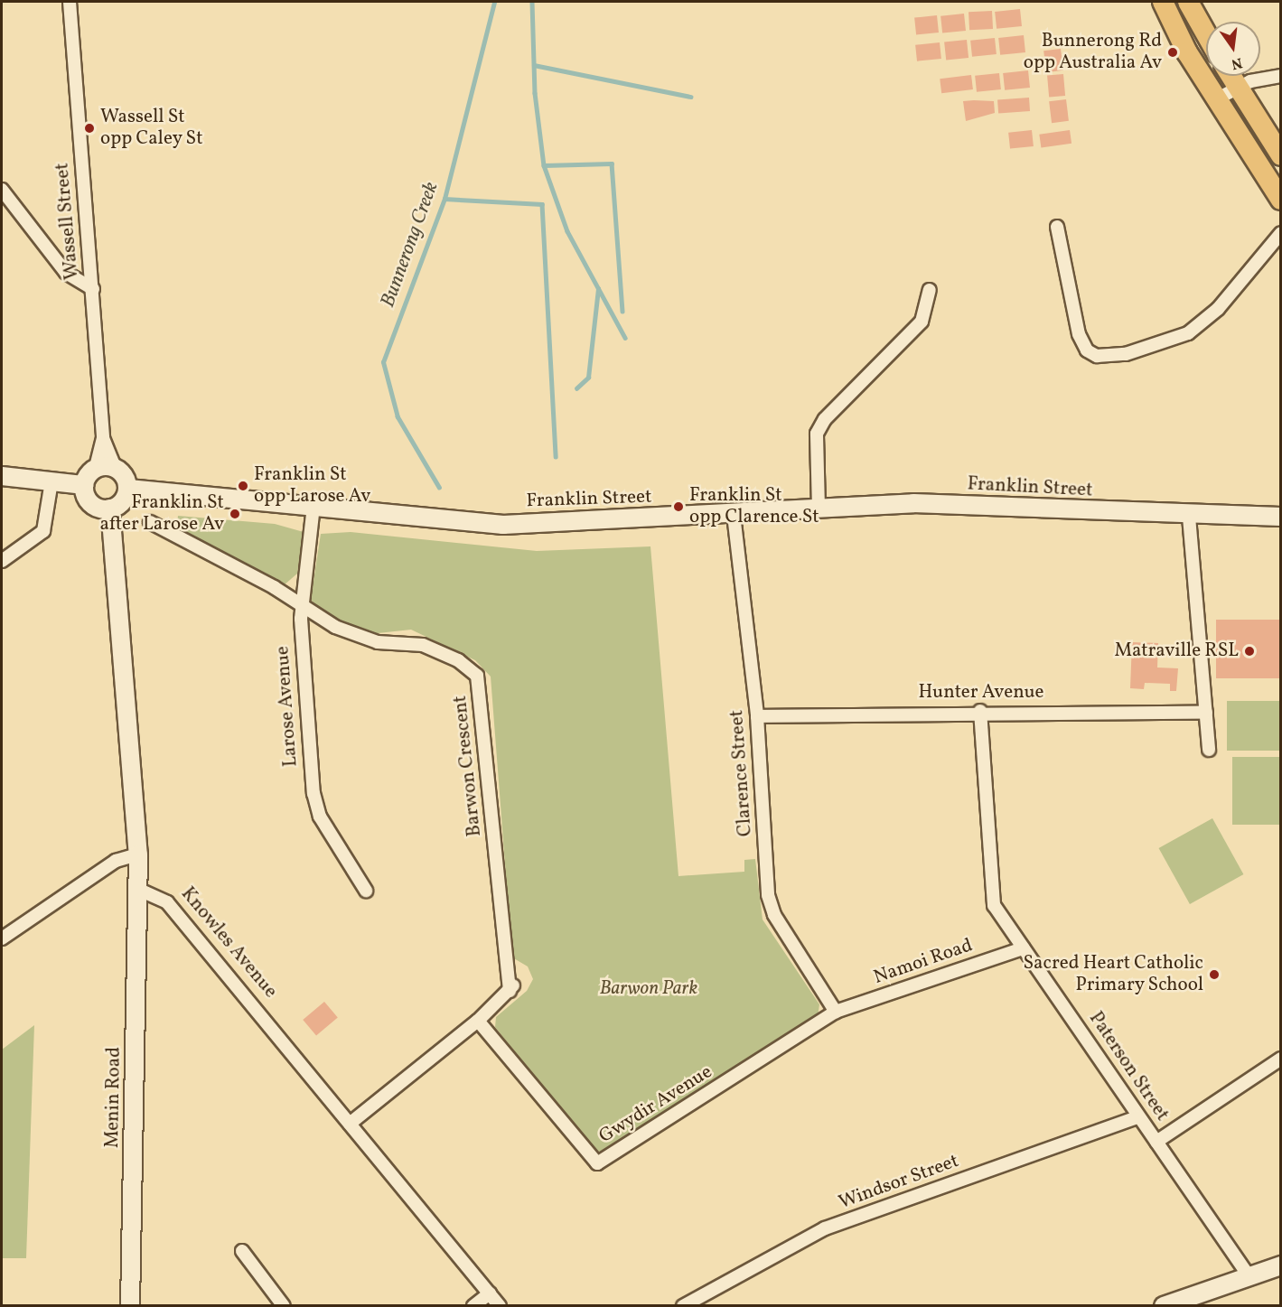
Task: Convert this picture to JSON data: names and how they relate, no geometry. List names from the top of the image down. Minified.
{"streets":{"street":["Wassell Street","Franklin Street","Hunter Avenue","Larose Avenue","Barwon Crescent","Clarence Street","Knowles Avenue","Namoi Road","Paterson Street","Menin Road","Gwydir Avenue","Windsor Street"]},"crossings":[["Wassell Street","Franklin Street"],["Franklin Street","Larose Avenue"],["Franklin Street","Clarence Street"],["Hunter Avenue","Clarence Street"],["Hunter Avenue","Paterson Street"],["Larose Avenue","Barwon Crescent"],["Barwon Crescent","Knowles Avenue"],["Barwon Crescent","Gwydir Avenue"],["Clarence Street","Namoi Road"],["Clarence Street","Gwydir Avenue"],["Knowles Avenue","Menin Road"],["Namoi Road","Paterson Street"],["Namoi Road","Gwydir Avenue"],["Paterson Street","Windsor Street"]],"water":["Bunnerong Creek"],"parks":["Barwon Park"],"places":["Bunnerong Rd opp Australia Av","Wassell St opp Caley St","Franklin St opp Larose Av","Franklin St opp Clarence St","Franklin St after Larose Av","Matraville RSL","Sacred Heart Catholic Primary School"],"north":"bottom"}
